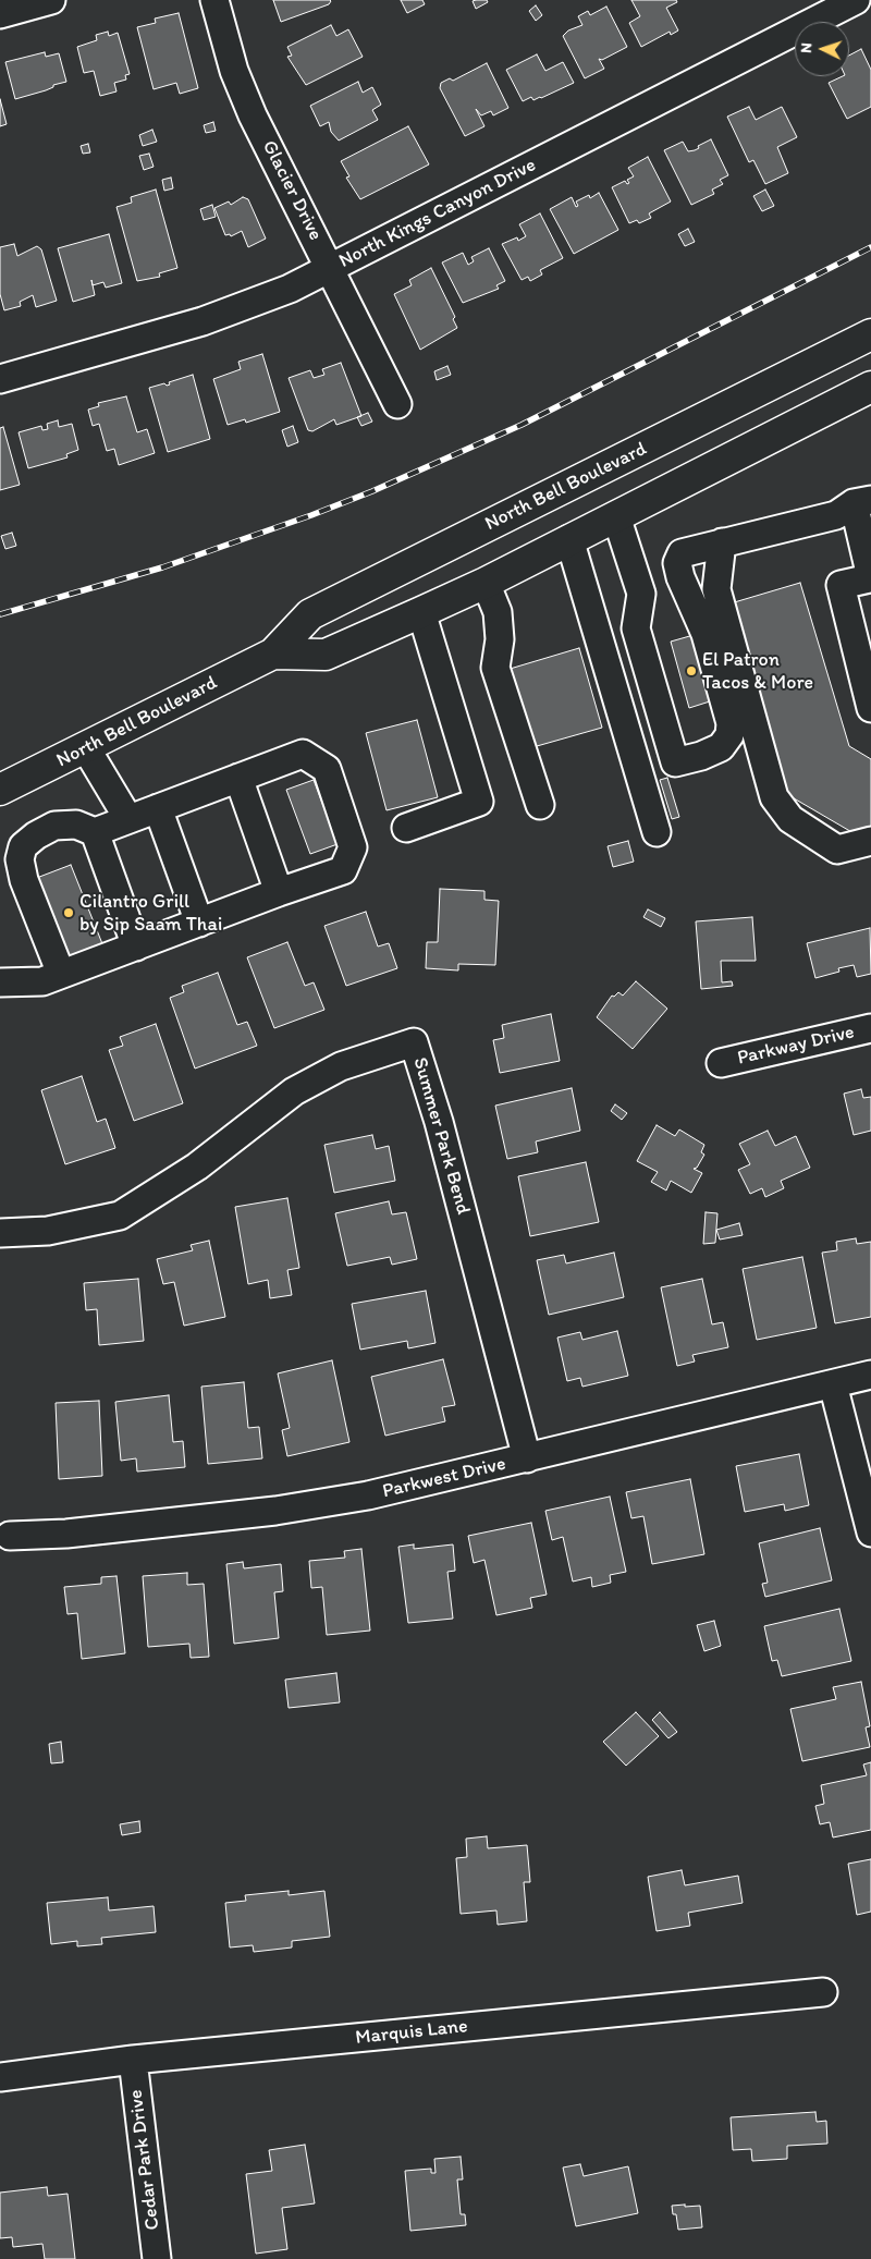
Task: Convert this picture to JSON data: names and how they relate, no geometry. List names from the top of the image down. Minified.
{"streets":{"main road":["North Bell Boulevard"],"street":["Glacier Drive","North Kings Canyon Drive","Parkway Drive","Summer Park Bend","Parkwest Drive","Marquis Lane","Cedar Park Drive"]},"crossings":[["Glacier Drive","North Kings Canyon Drive"],["Summer Park Bend","Parkwest Drive"],["Marquis Lane","Cedar Park Drive"]],"places":["El Patron Tacos & More","Cilantro Grill by Sip Saam Thai"],"north":"left"}
